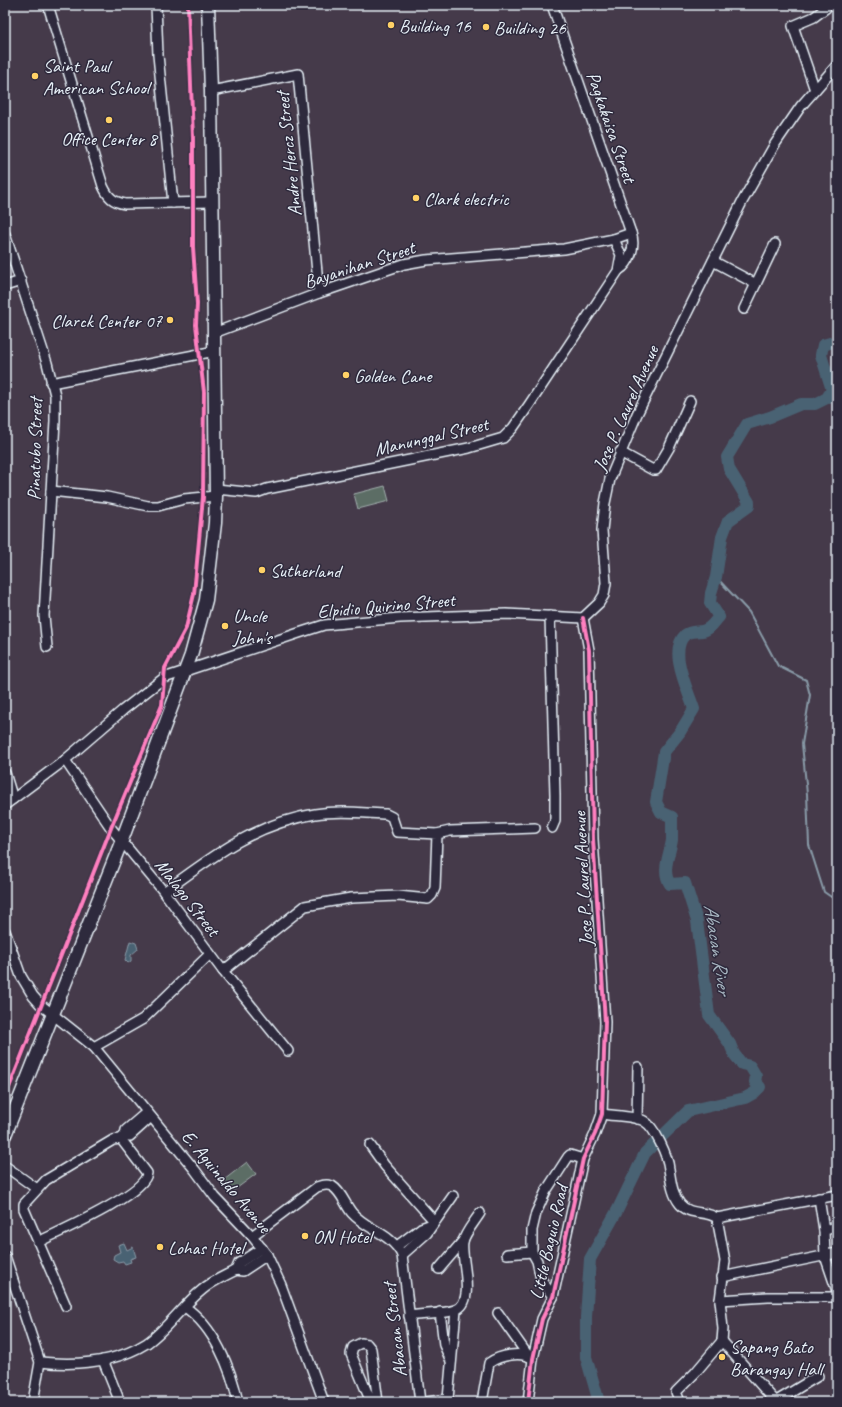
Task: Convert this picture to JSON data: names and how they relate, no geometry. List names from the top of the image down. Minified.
{"streets":{"street":["Pagkakaisa Street","Andre Hercz Street","Bayanihan Street","Jose P. Laurel Avenue","Manunggal Street","Pinatubo Street","Elpidio Quirino Street","Malago Street","E. Aguinaldo Avenue","Little Baguio Road","Abacan Street"]},"crossings":[["Andre Hercz Street","Bayanihan Street"],["Jose P. Laurel Avenue","Elpidio Quirino Street"],["Jose P. Laurel Avenue","Little Baguio Road"],["Manunggal Street","Pinatubo Street"],["Elpidio Quirino Street","Malago Street"],["E. Aguinaldo Avenue","Abacan Street"]],"water":["Abacan River"],"places":["Building 16","Building 26","Saint Paul American School","Office Center 8","Clark electric","Clarck Center 07","Golden Cane","Sutherland","Uncle John's","ON Hotel","Lohas Hotel","Sapang Bato Barangay Hall"]}
